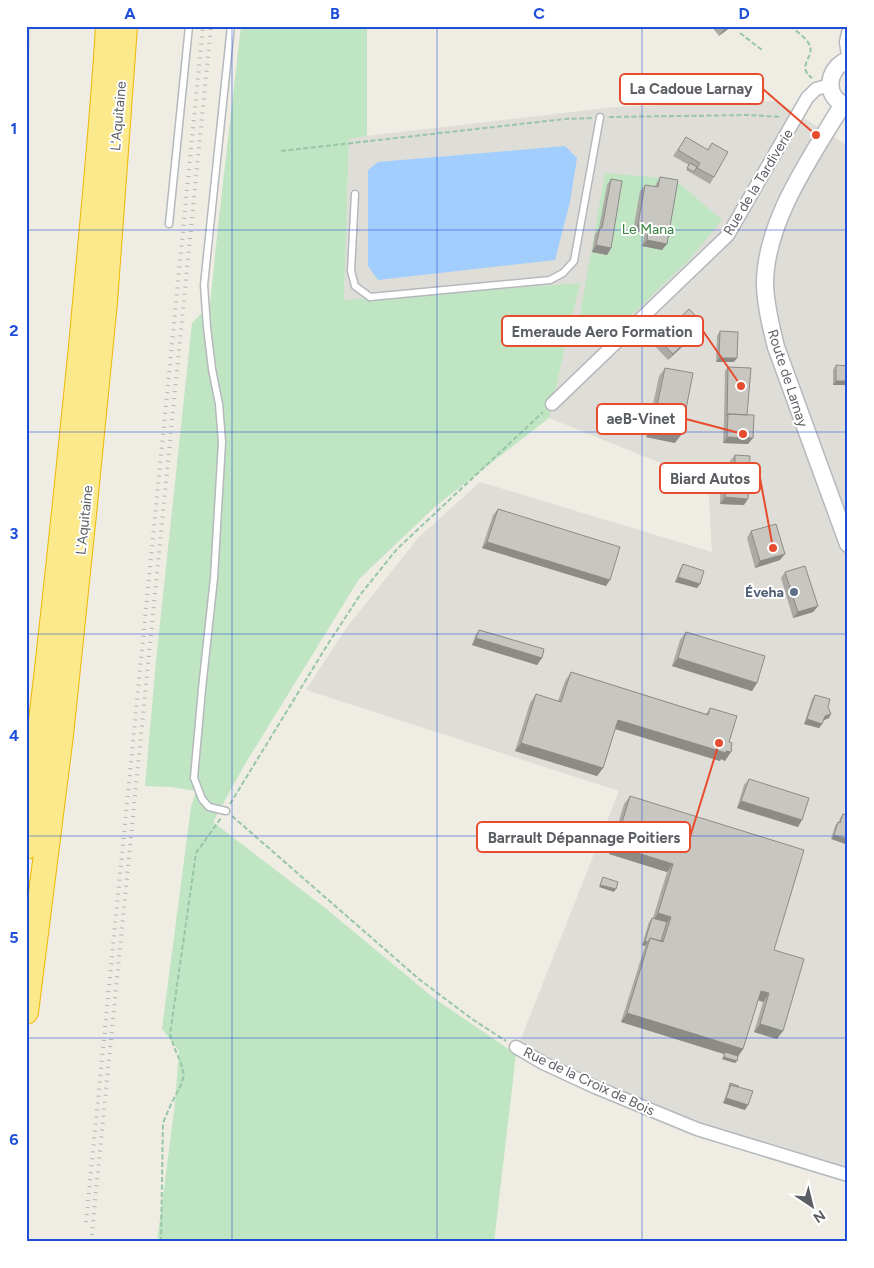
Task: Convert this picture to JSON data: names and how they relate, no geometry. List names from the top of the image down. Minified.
{"streets":{"highway":["L'Aquitaine"],"street":["Rue de la Tardiverie","Route de Larnay","Rue de la Croix de Bois"]},"parks":["Le Mana"],"places":["La Cadoue Larnay","Emeraude Aero Formation","aeB-Vinet","Biard Autos","Éveha","Barrault Dépannage Poitiers"],"north":"bottom right","grid":{"columns":["A","B","C","D"],"rows":["1","2","3","4","5","6"]}}
